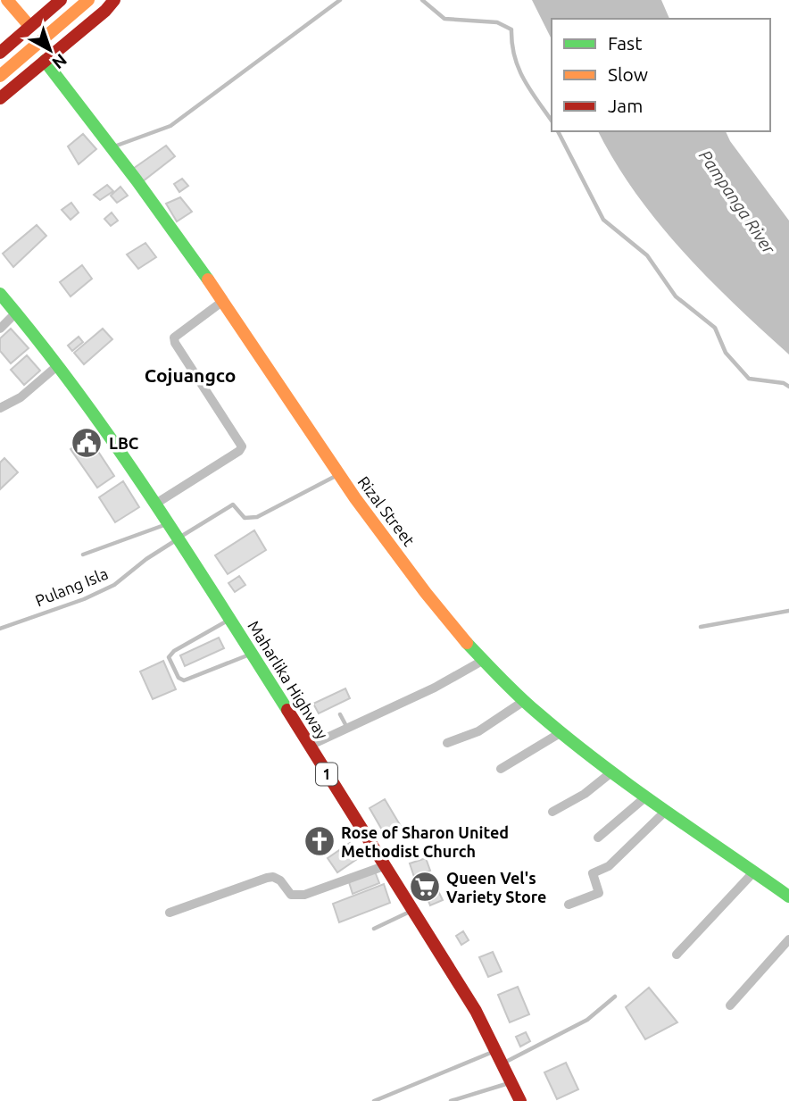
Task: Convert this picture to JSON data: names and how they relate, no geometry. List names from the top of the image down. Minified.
{"streets":{"main road":["Rizal Street","Maharlika Highway","1"],"lane":["Pulang Isla"]},"crossings":[["Rizal Street","Pulang Isla"],["Pulang Isla","Maharlika Highway"]],"districts":["Cojuangco"],"water":["Pampanga River"],"places":{"public building":["LBC"],"church":["Rose of Sharon United Methodist Church"],"supermarket":["Queen Vel's Variety Store"]},"legend":["Fast","Slow","Jam"],"north":"bottom right"}
